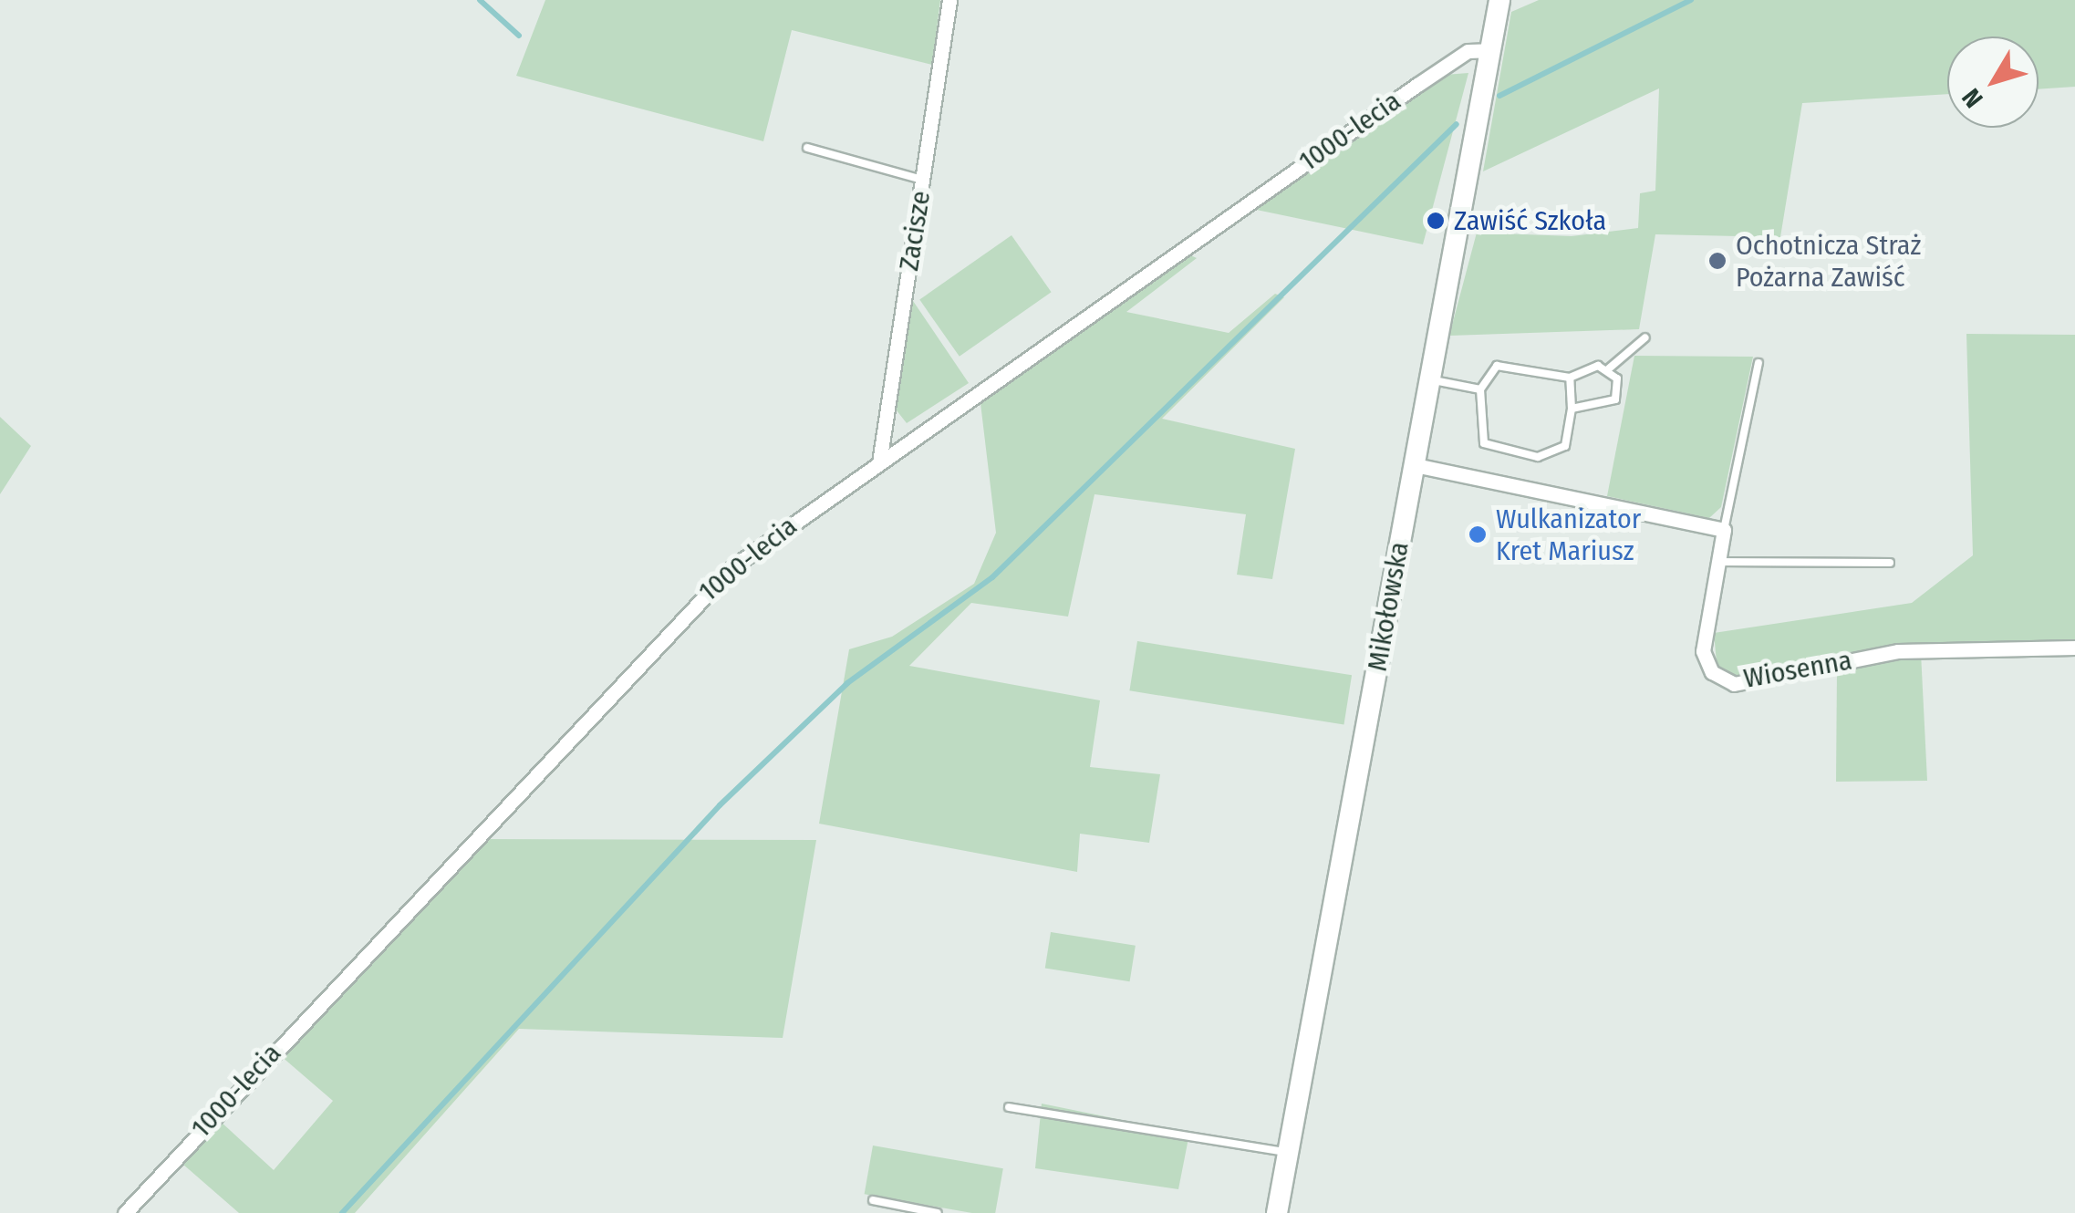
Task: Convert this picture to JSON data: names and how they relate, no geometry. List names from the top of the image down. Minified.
{"streets":{"main road":["Mikołowska"],"street":["1000-lecia","Zacisze","Wiosenna"]},"crossings":[["1000-lecia","Zacisze"],["1000-lecia","Mikołowska"]],"places":["Zawiść Szkoła","Ochotnicza Straż Pożarna Zawiść","Wulkanizator Kret Mariusz"],"north":"bottom left"}
